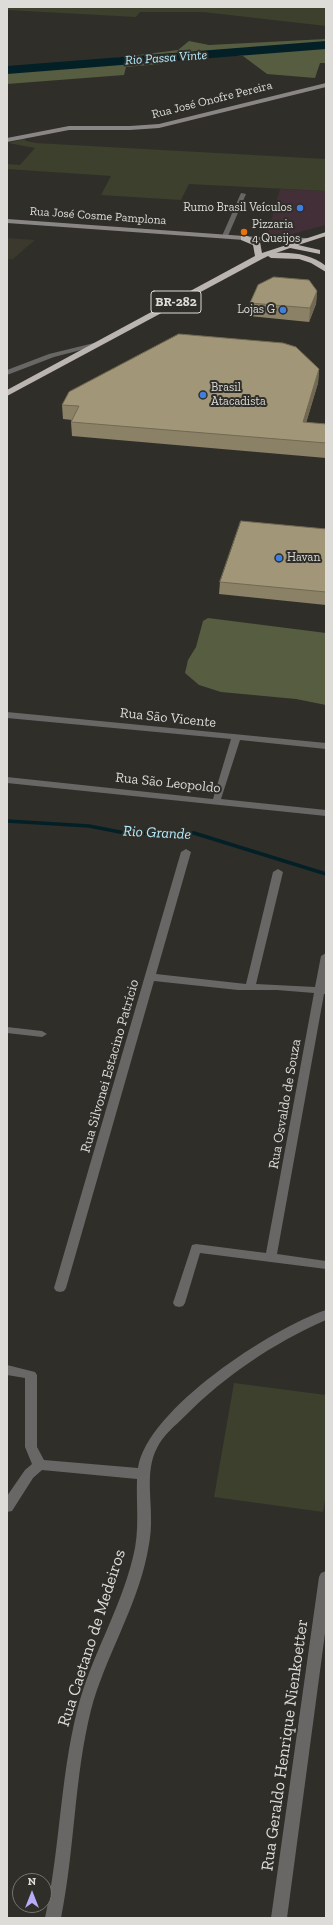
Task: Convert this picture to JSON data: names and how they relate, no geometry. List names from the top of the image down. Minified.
{"streets":{"highway":["BR-282"],"street":["Rua José Onofre Pereira","Rua José Cosme Pamplona","Rua São Vicente","Rua São Leopoldo","Rua Silvonei Estacino Patrício","Rua Osvaldo de Souza","Rua Caetano de Medeiros","Rua Geraldo Henrique Nienkoetter"]},"crossings":[["Rua José Cosme Pamplona","BR-282"]],"water":["Rio Passa Vinte","Rio Grande"],"places":["Rumo Brasil Veículos","Pizzaria 4 Queijos","Lojas G","Brasil Atacadista","Havan"],"north":"top"}
